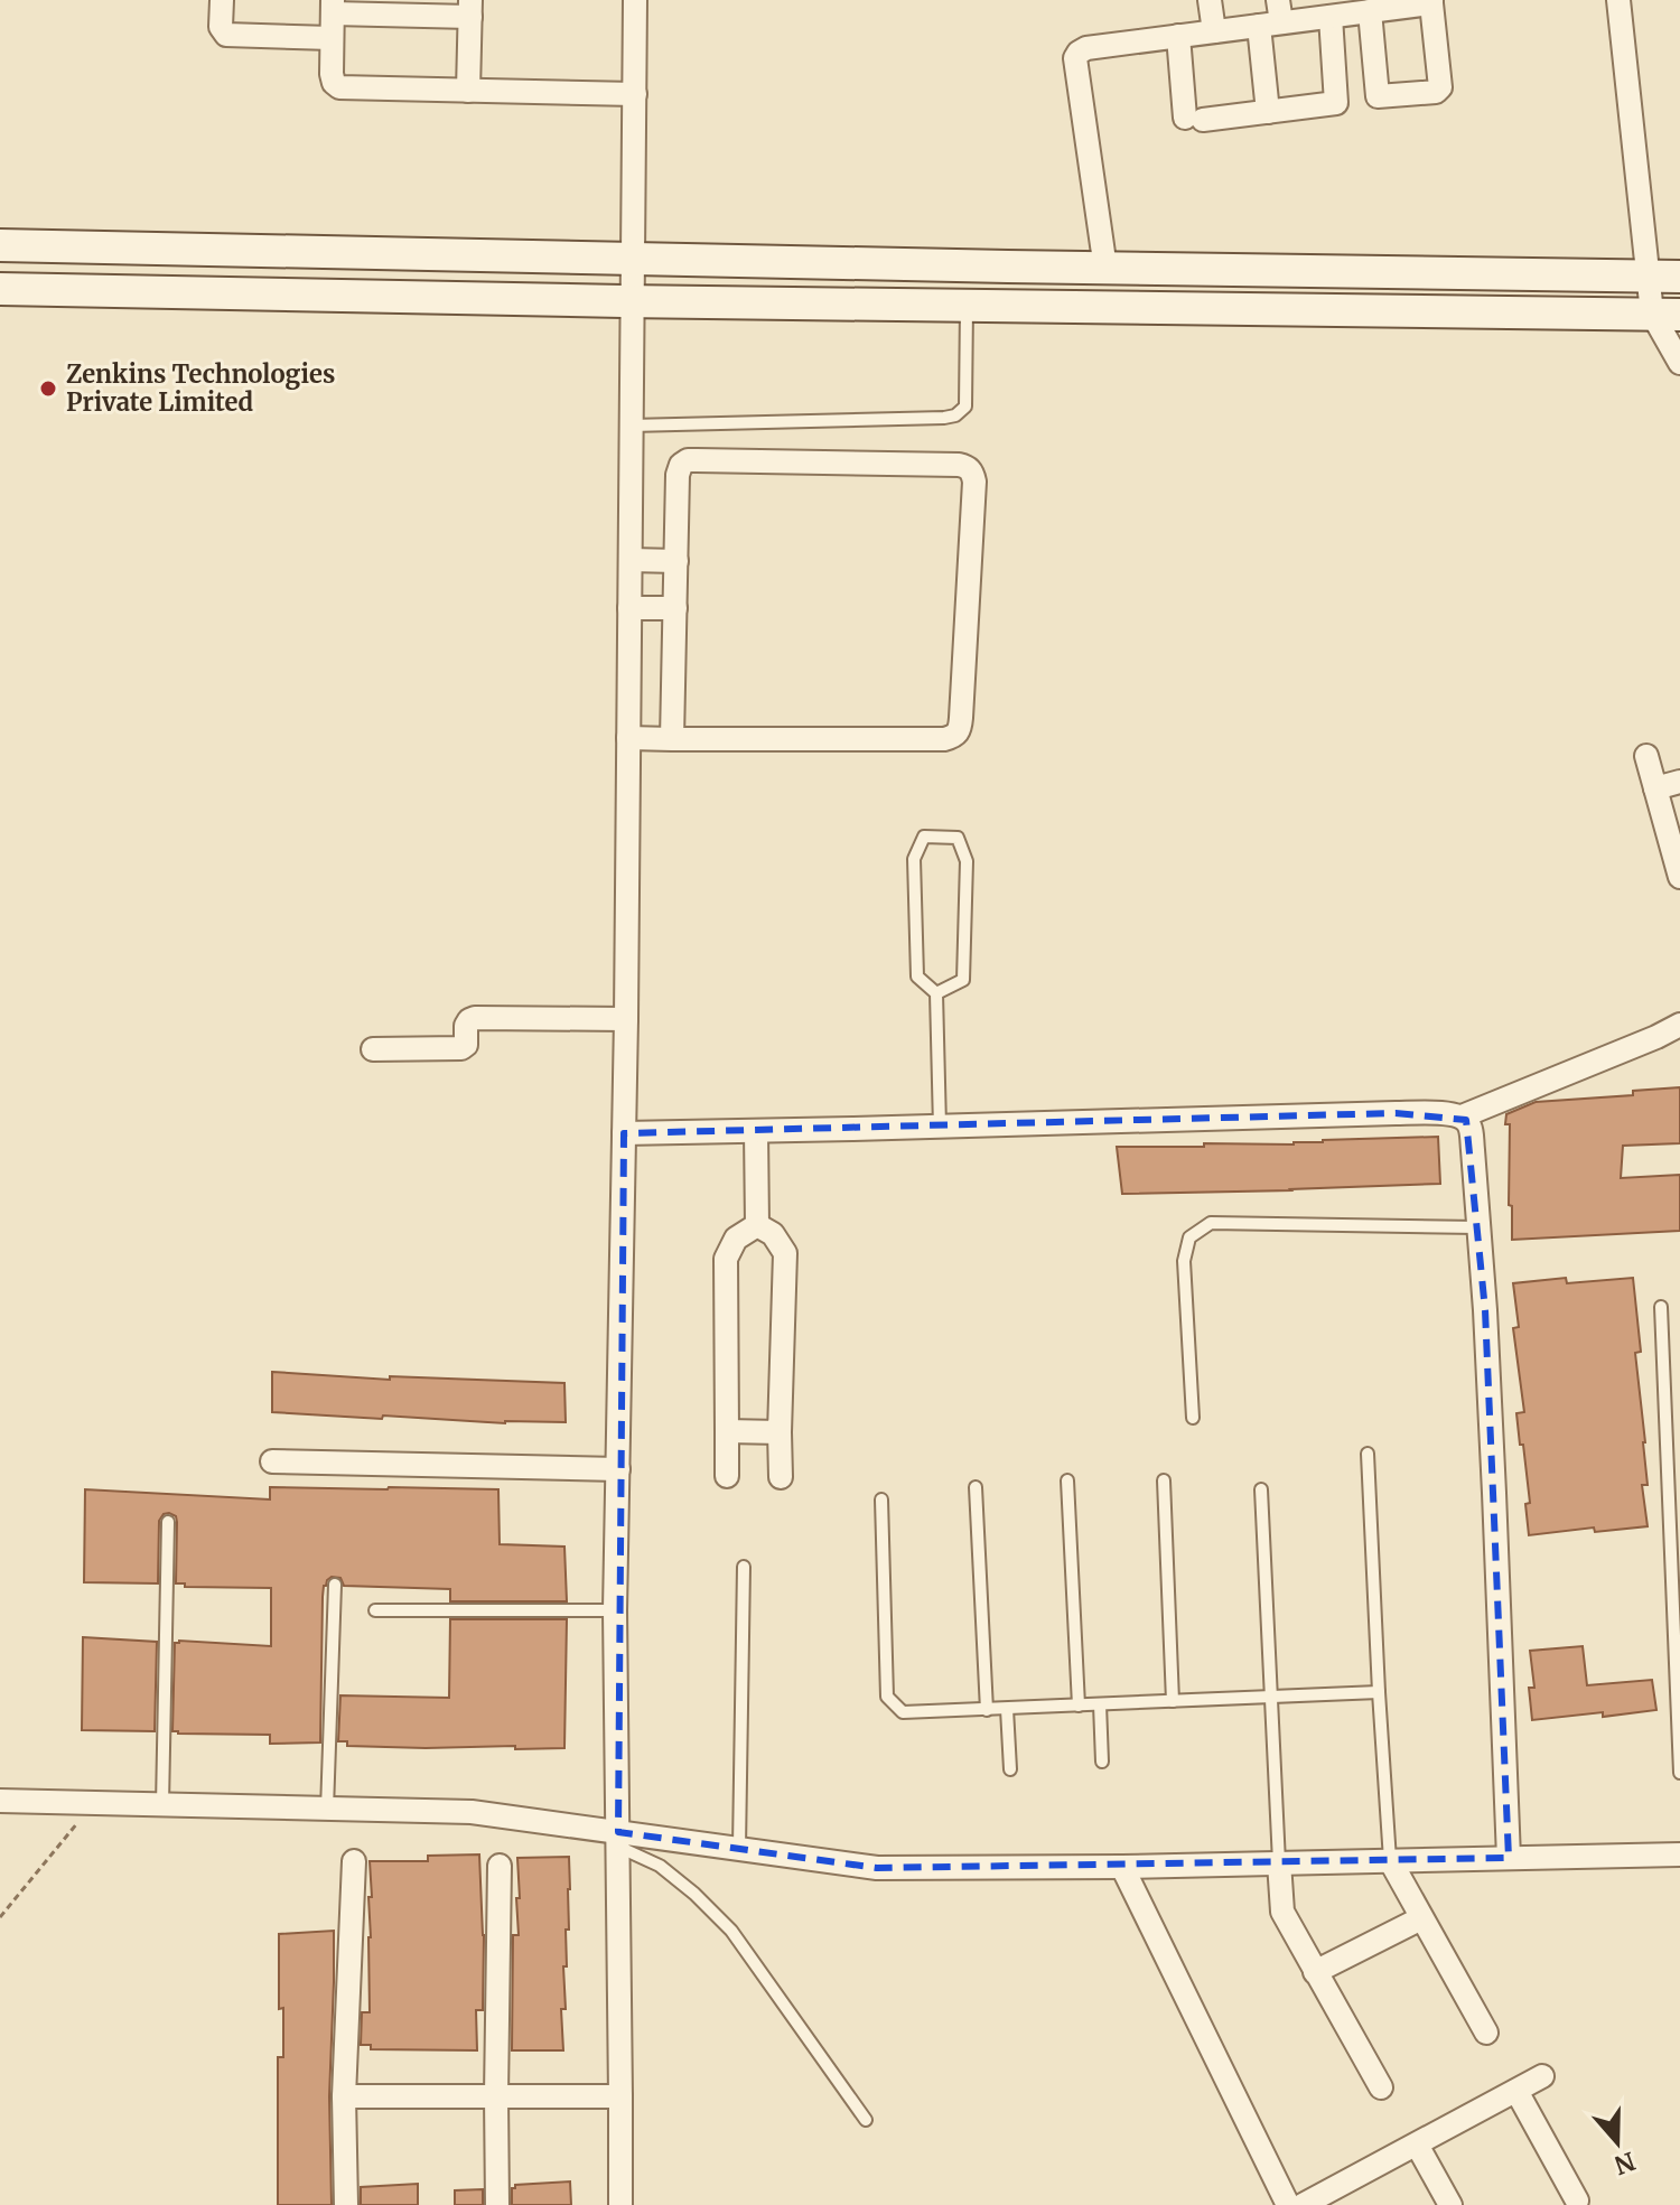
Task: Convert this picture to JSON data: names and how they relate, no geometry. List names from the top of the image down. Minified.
{"places":["Zenkins Technologies Private Limited"],"north":"bottom"}
